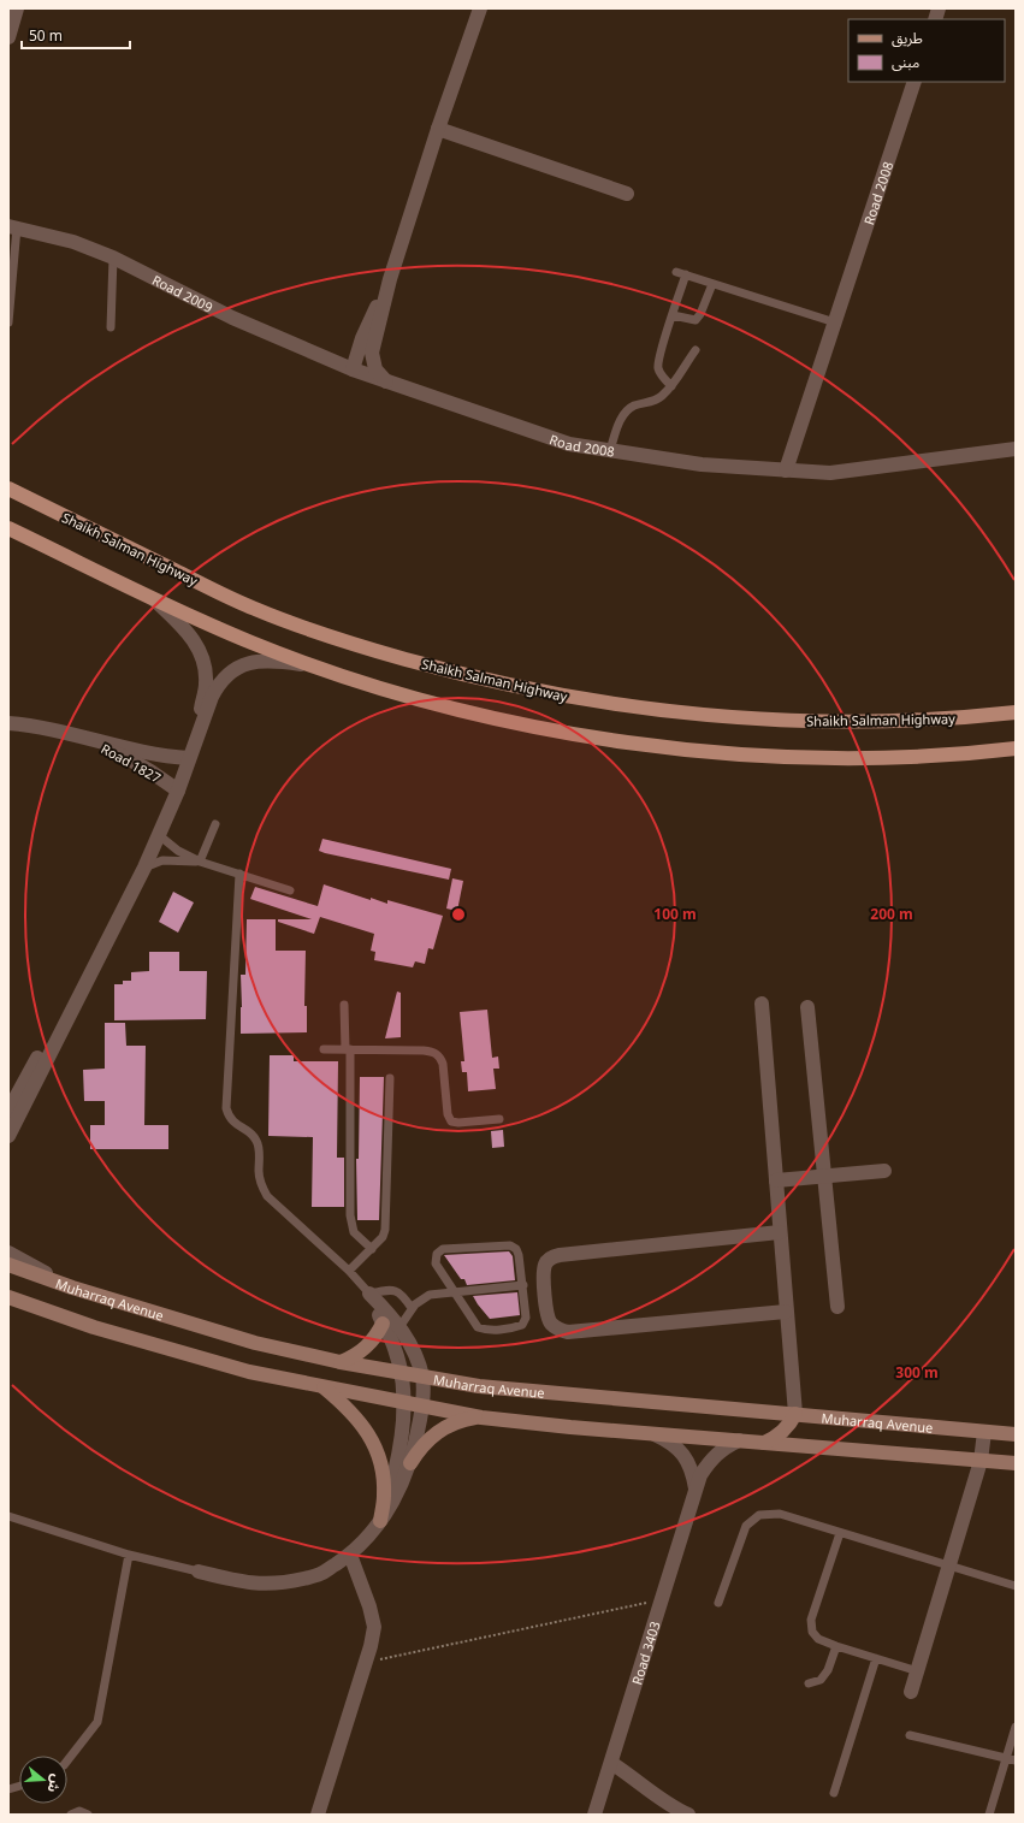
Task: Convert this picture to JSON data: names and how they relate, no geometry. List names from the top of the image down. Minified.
{"streets":{"main road":["Shaikh Salman Highway","Muharraq Avenue"],"street":["Road 2008","Road 2009","Road 1827","Road 3403"]},"crossings":[["Road 2008","Road 2009"]],"legend":["طريق","مبنى"],"scale_bar":"50 m","north":"right","rings":["100 m","200 m","300 m"]}
